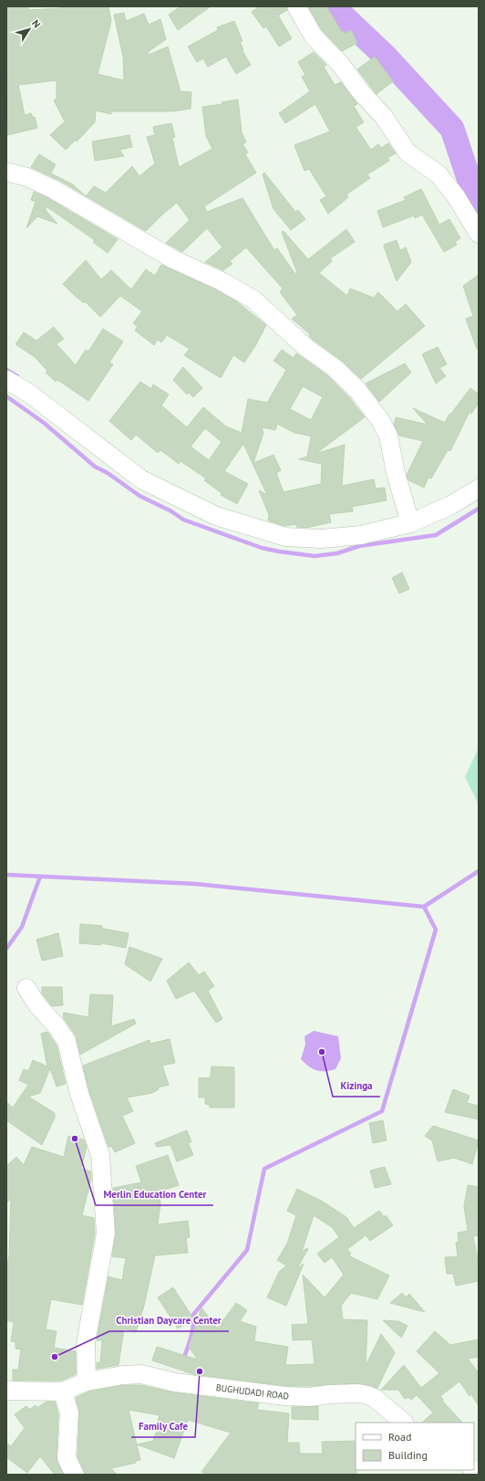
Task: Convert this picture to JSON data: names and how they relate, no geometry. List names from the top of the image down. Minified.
{"streets":{"street":["BUGHUDADI ROAD"]},"places":["Kizinga","Merlin Education Center","Christian Daycare Center","Family Cafe"],"legend":["Road","Building"],"north":"top right"}
